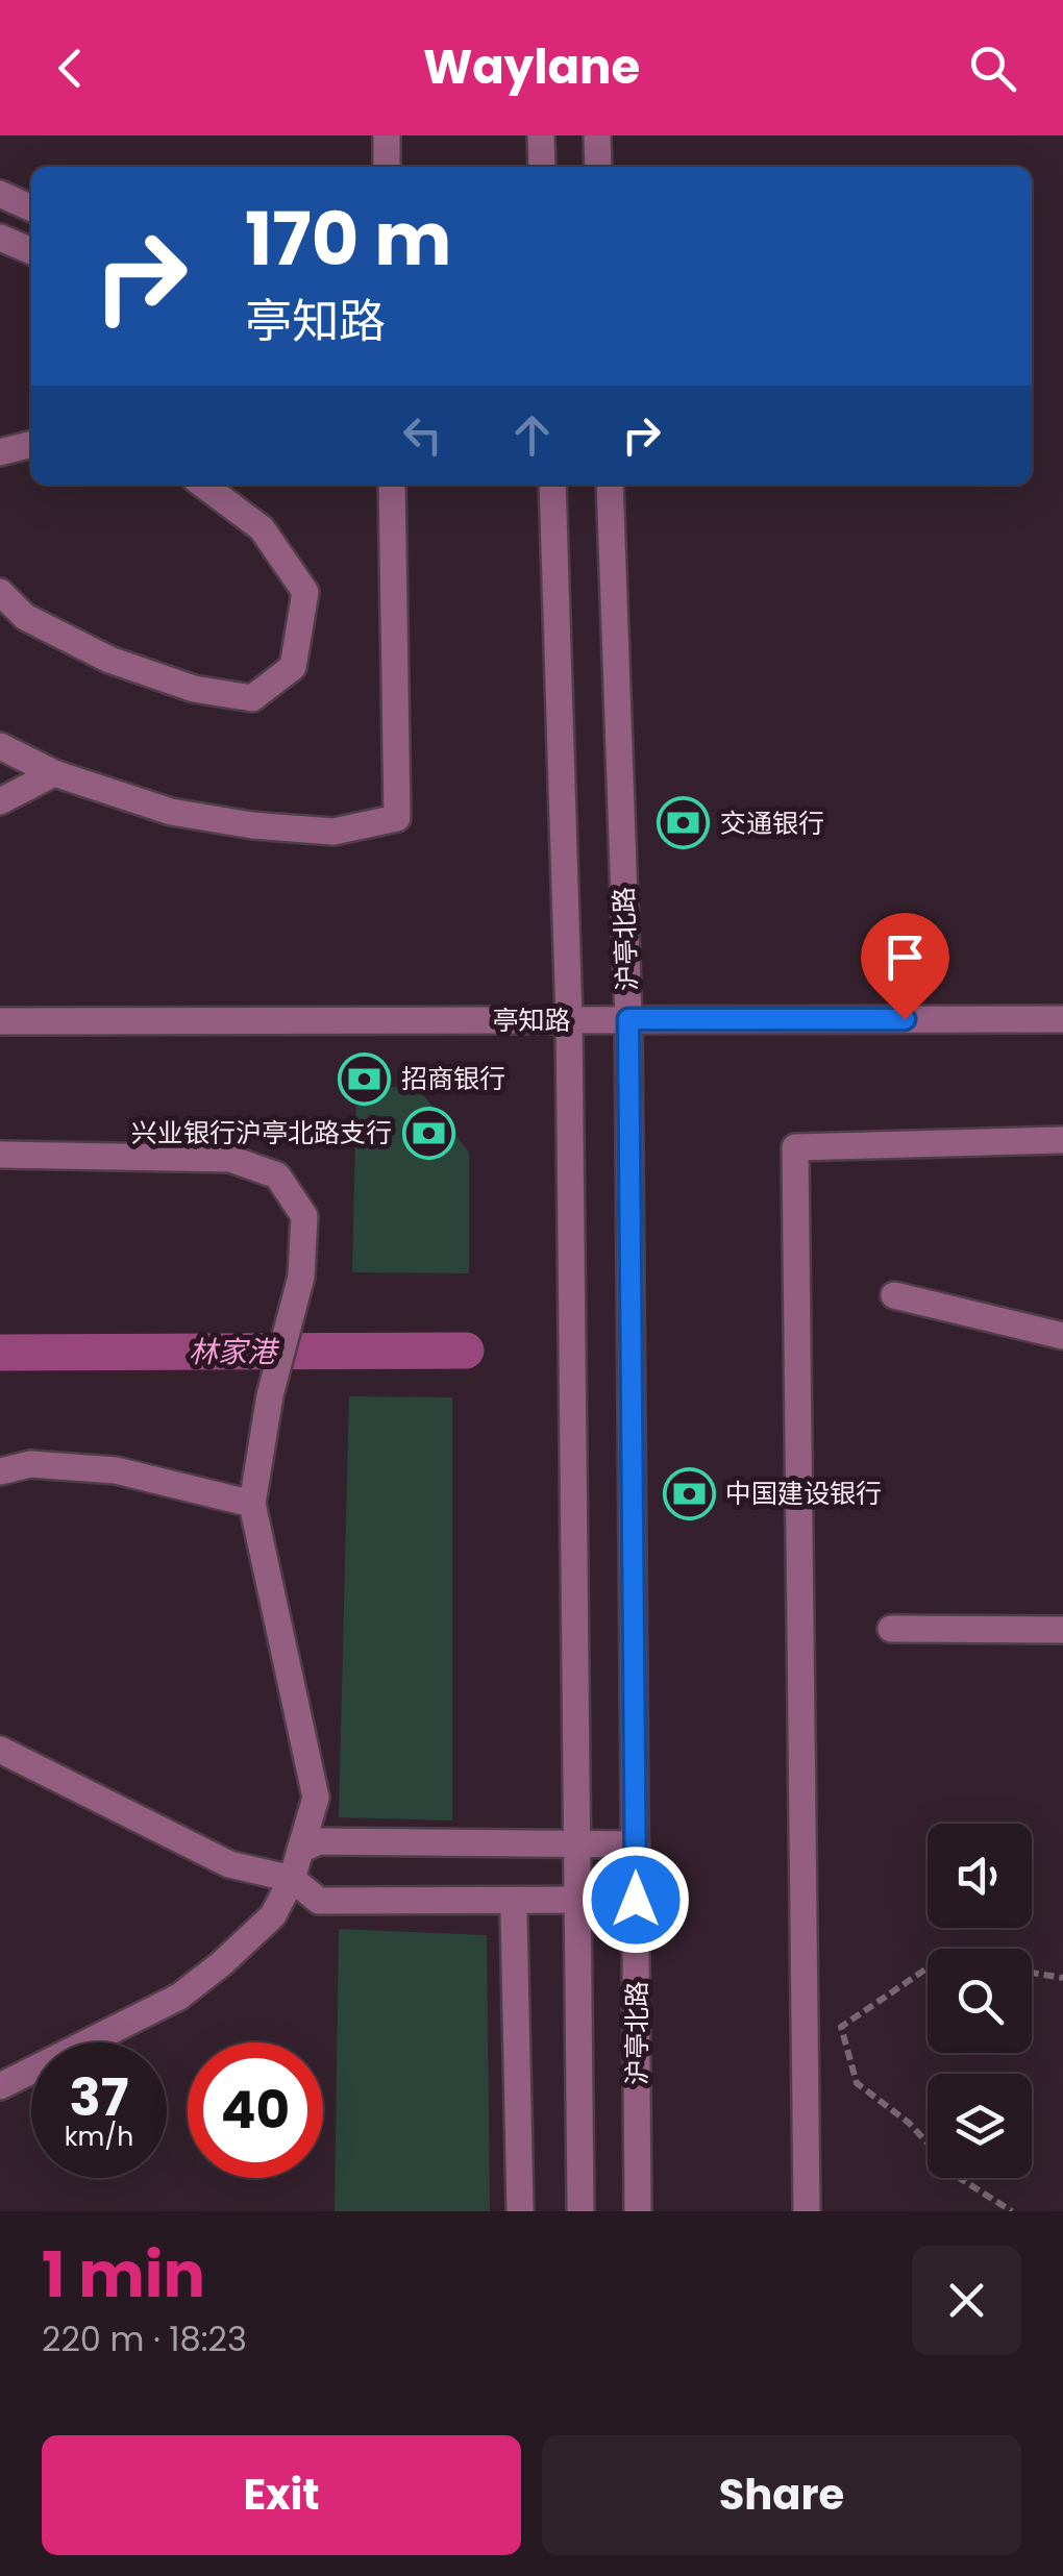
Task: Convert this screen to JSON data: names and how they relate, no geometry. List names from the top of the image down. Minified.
{"streets":{"street":["沪亭北路","亭知路"]},"crossings":[["沪亭北路","亭知路"]],"water":["林家港"],"places":{"bank":["交通银行","招商银行","兴业银行沪亭北路支行","中国建设银行"]},"page":{"header":"Waylane","turn":["170 m","亭知路"],"speed":"37 km/h","limit":"40","heading":["1 min","220 m · 18:23"],"buttons":["Exit","Share"]}}
